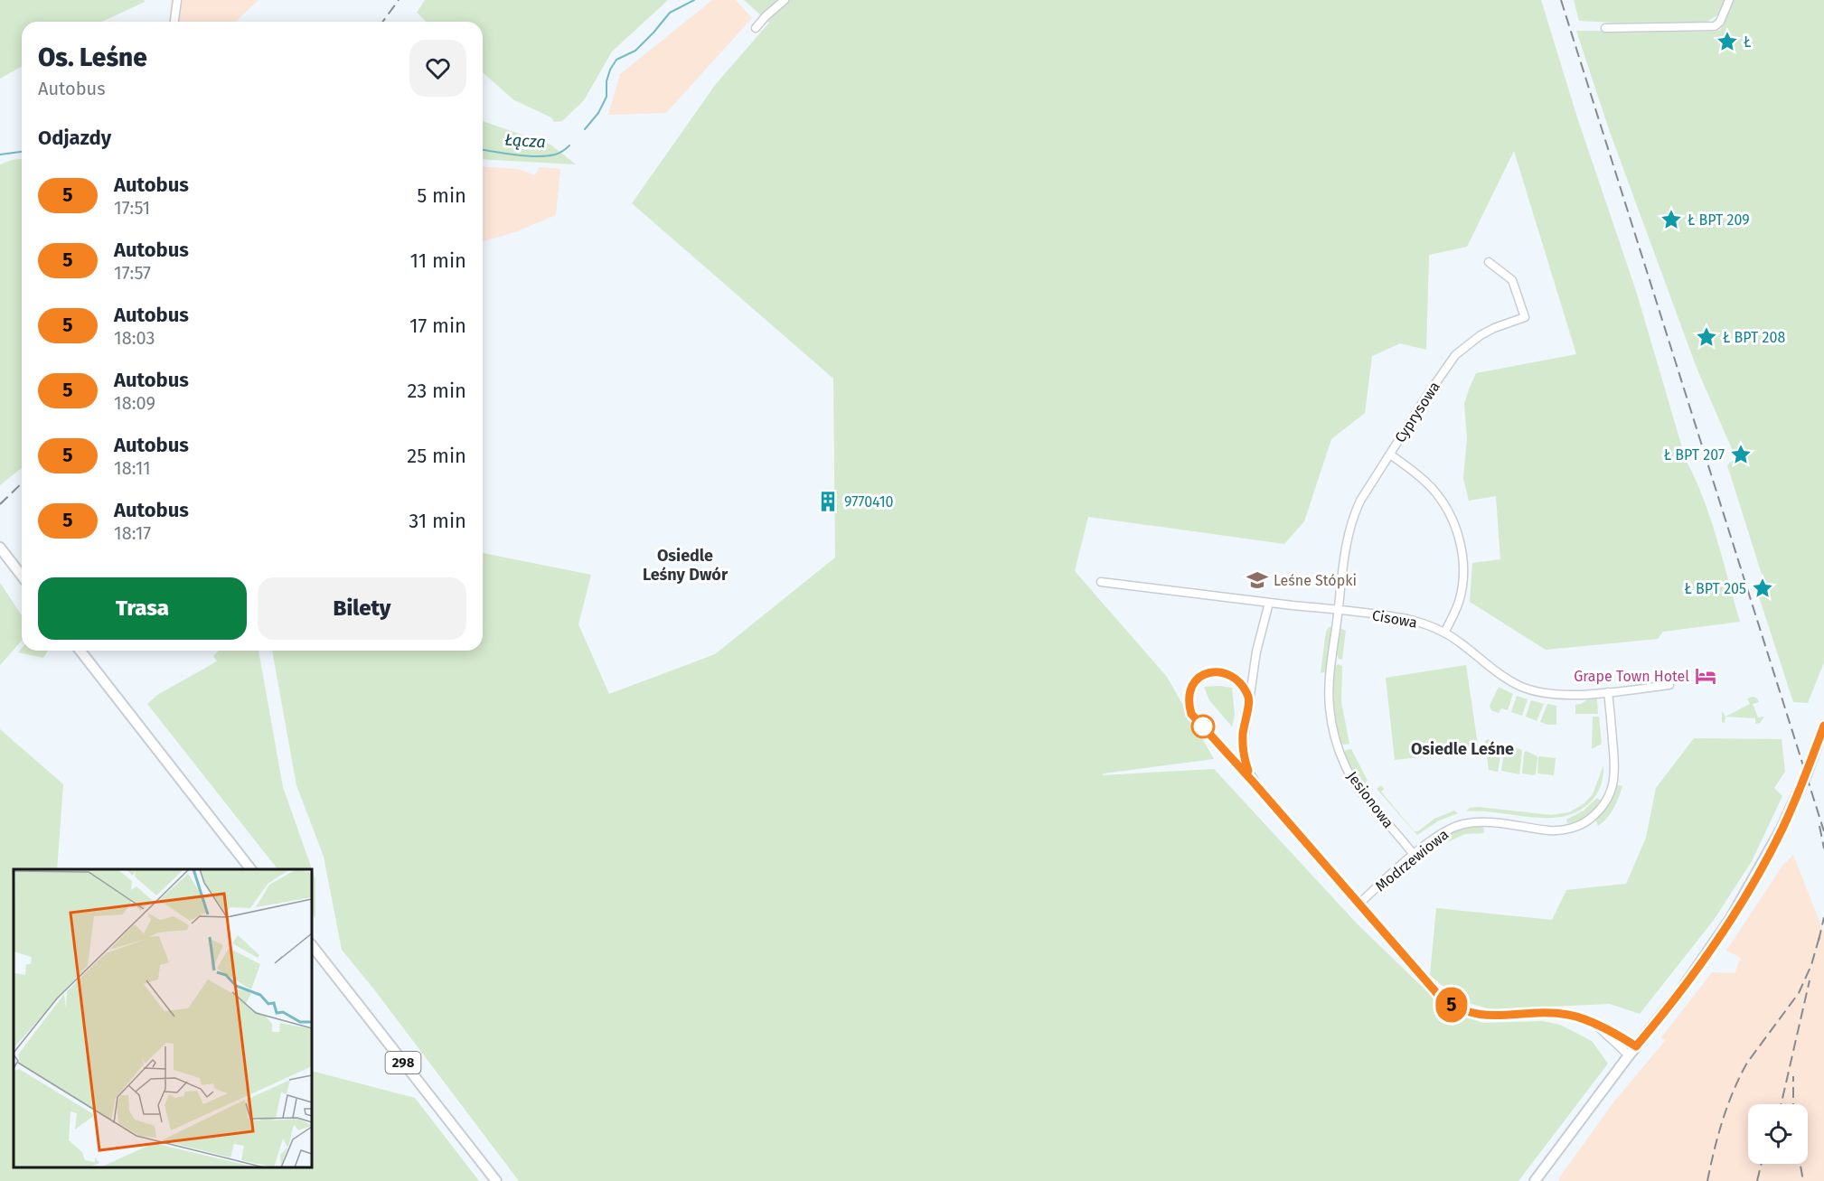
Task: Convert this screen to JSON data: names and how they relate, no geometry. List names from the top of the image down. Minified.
{"streets":{"main road":["298"],"street":["Cyprysowa","Cisowa","Jesionowa","Modrzewiowa"]},"crossings":[["Cyprysowa","Cisowa"],["Cyprysowa","Jesionowa"],["Cisowa","Jesionowa"],["Cisowa","Modrzewiowa"],["Jesionowa","Modrzewiowa"]],"districts":["Osiedle Leśny Dwór","Osiedle Leśne"],"water":["Łącza"],"places":{"place":["Ł","Ł BPT 209","Ł BPT 208","Ł BPT 207","Ł BPT 205"],"building":["9770410"],"school or university":["Leśne Stópki"],"hotel":["Grape Town Hotel"]},"lines":["bus line 5"],"page":{"on_map":"5","heading":[["Os. Leśne","Autobus"],"Odjazdy"],"list":[{"mark":"5","name":"Autobus","note":"17:51","value":"5 min"},{"mark":"5","name":"Autobus","note":"17:57","value":"11 min"},{"mark":"5","name":"Autobus","note":"18:03","value":"17 min"},{"mark":"5","name":"Autobus","note":"18:09","value":"23 min"},{"mark":"5","name":"Autobus","note":"18:11","value":"25 min"},{"mark":"5","name":"Autobus","note":"18:17","value":"31 min"}],"buttons":["Trasa","Bilety"]}}
